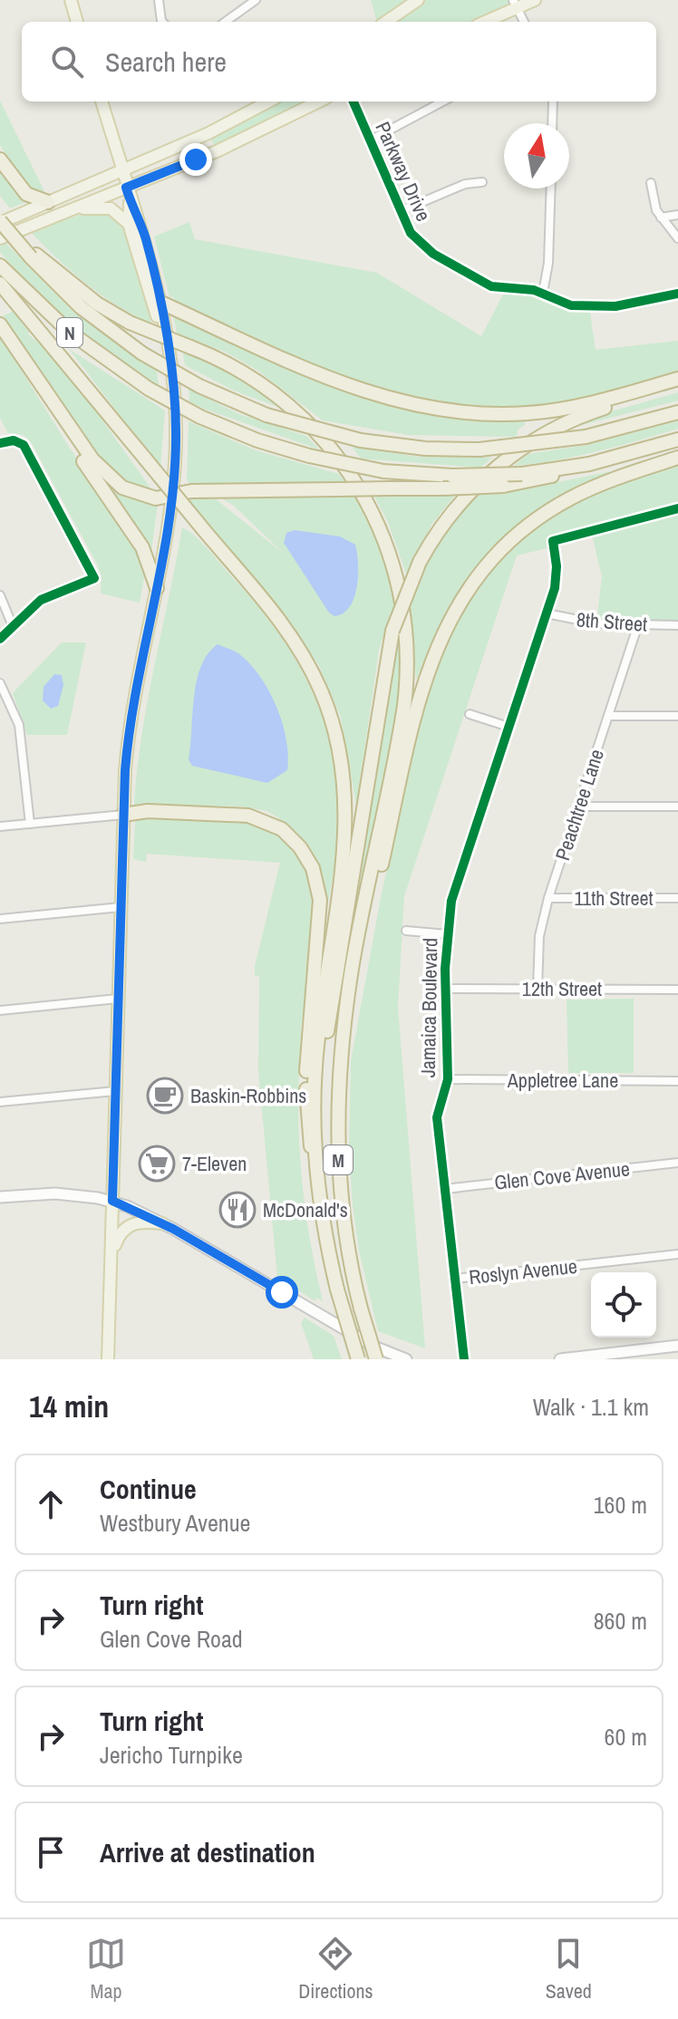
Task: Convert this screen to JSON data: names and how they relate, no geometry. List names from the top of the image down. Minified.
{"streets":{"highway":["N","M"],"street":["Parkway Drive","8th Street","Peachtree Lane","11th Street","12th Street","Jamaica Boulevard","Appletree Lane","Glen Cove Avenue","Roslyn Avenue"]},"crossings":[["8th Street","Peachtree Lane"],["8th Street","Jamaica Boulevard"],["Peachtree Lane","11th Street"],["Peachtree Lane","12th Street"],["12th Street","Jamaica Boulevard"],["Jamaica Boulevard","Appletree Lane"],["Jamaica Boulevard","Glen Cove Avenue"],["Jamaica Boulevard","Roslyn Avenue"]],"places":{"cafe":["Baskin-Robbins"],"supermarket":["7-Eleven"],"restaurant":["McDonald's"]},"north":"top","page":{"search":"Search here","heading":["14 min","Walk · 1.1 km"],"list":[["Continue","Westbury Avenue","160 m"],["Turn right","Glen Cove Road","860 m"],["Turn right","Jericho Turnpike","60 m"],"Arrive at destination"],"nav":["Map","Directions","Saved"]}}
